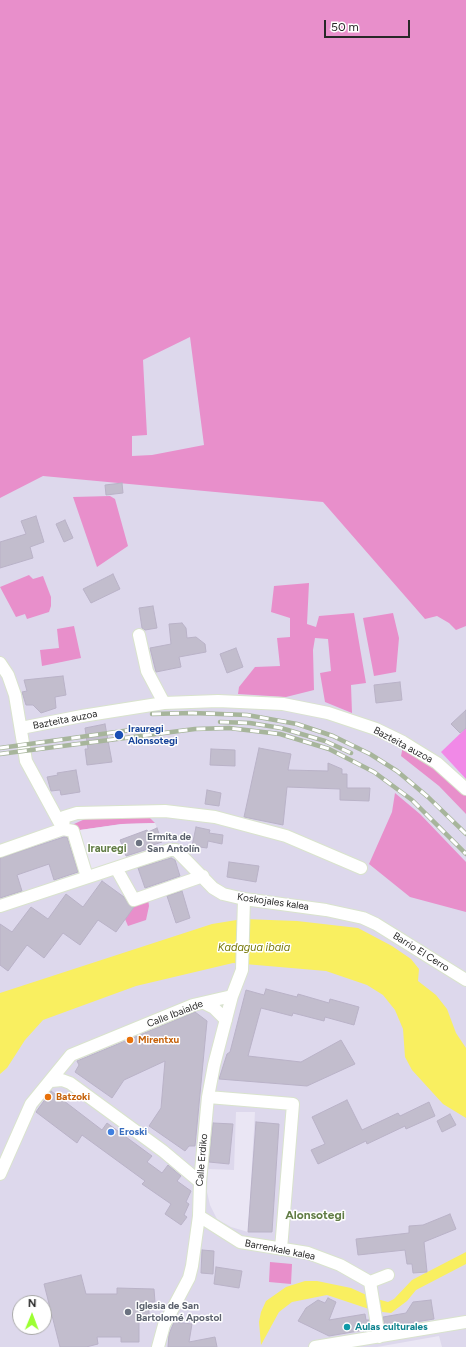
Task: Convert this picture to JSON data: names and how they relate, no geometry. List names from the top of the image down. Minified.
{"streets":{"street":["Bazteita auzoa","Koskojales kalea","Barrio El Cerro","Calle Ibaialde","Calle Erdiko","Barrenkale kalea"]},"crossings":[["Bazteita auzoa","Koskojales kalea"],["Koskojales kalea","Barrio El Cerro"],["Koskojales kalea","Calle Erdiko"],["Calle Ibaialde","Calle Erdiko"],["Calle Erdiko","Barrenkale kalea"]],"districts":["Irauregi","Alonsotegi"],"water":["Kadagua ibaia"],"places":["Irauregi Alonsotegi","Ermita de San Antolín","Mirentxu","Batzoki","Eroski","Iglesia de San Bartolomé Apostol","Aulas culturales"],"scale_bar":"50 m","north":"top"}
